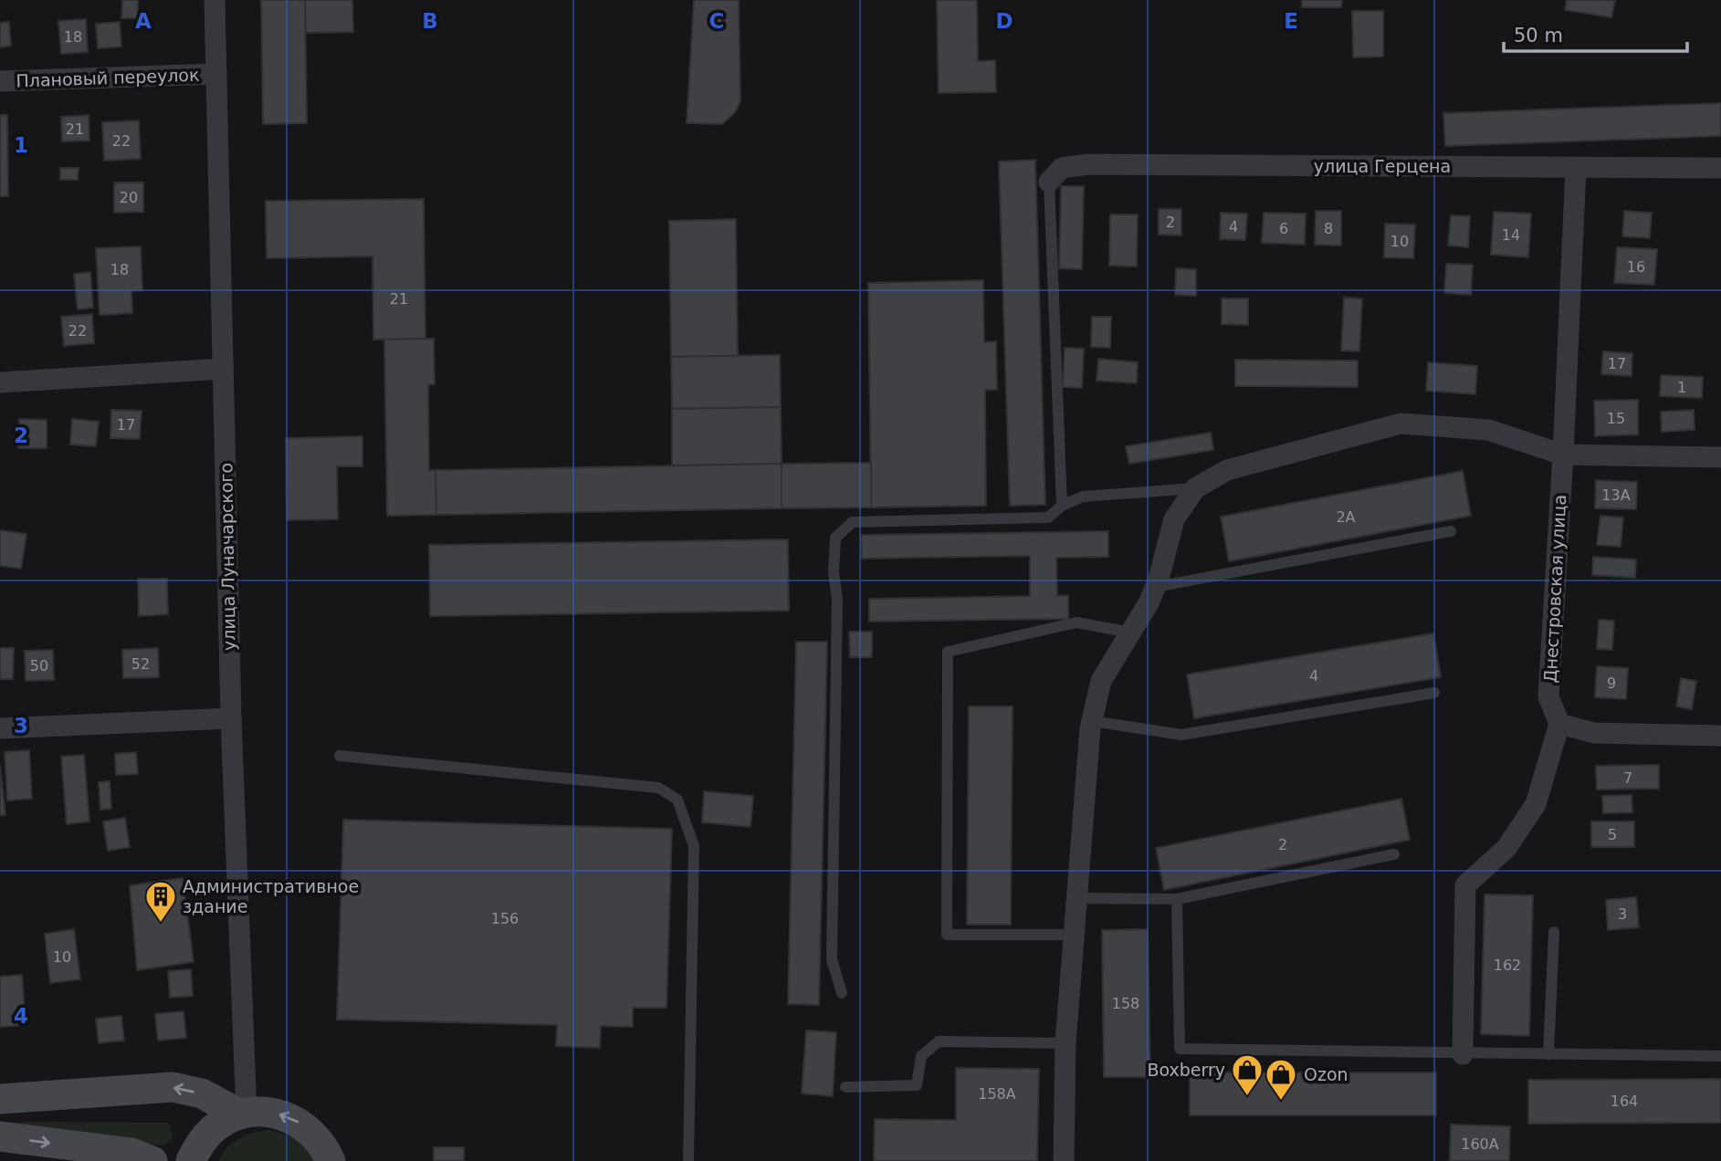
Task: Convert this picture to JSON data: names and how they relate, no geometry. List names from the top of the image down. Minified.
{"streets":{"street":["Плановый переулок","улица Герцена","улица Луначарского","Днестровская улица"]},"crossings":[["Плановый переулок","улица Луначарского"],["улица Герцена","Днестровская улица"]],"places":{"building":["Административное здание"],"shop":["Boxberry","Ozon"]},"house_numbers":["18","21","22","20","2","4","6","8","14","10","16","18","21","22","17","1","15","17","13А","2А","52","50","4","9","7","5","2","3","156","10","162","158","158А","164","160А"],"scale_bar":"50 m","grid":{"columns":["A","B","C","D","E"],"rows":["1","2","3","4"]}}
